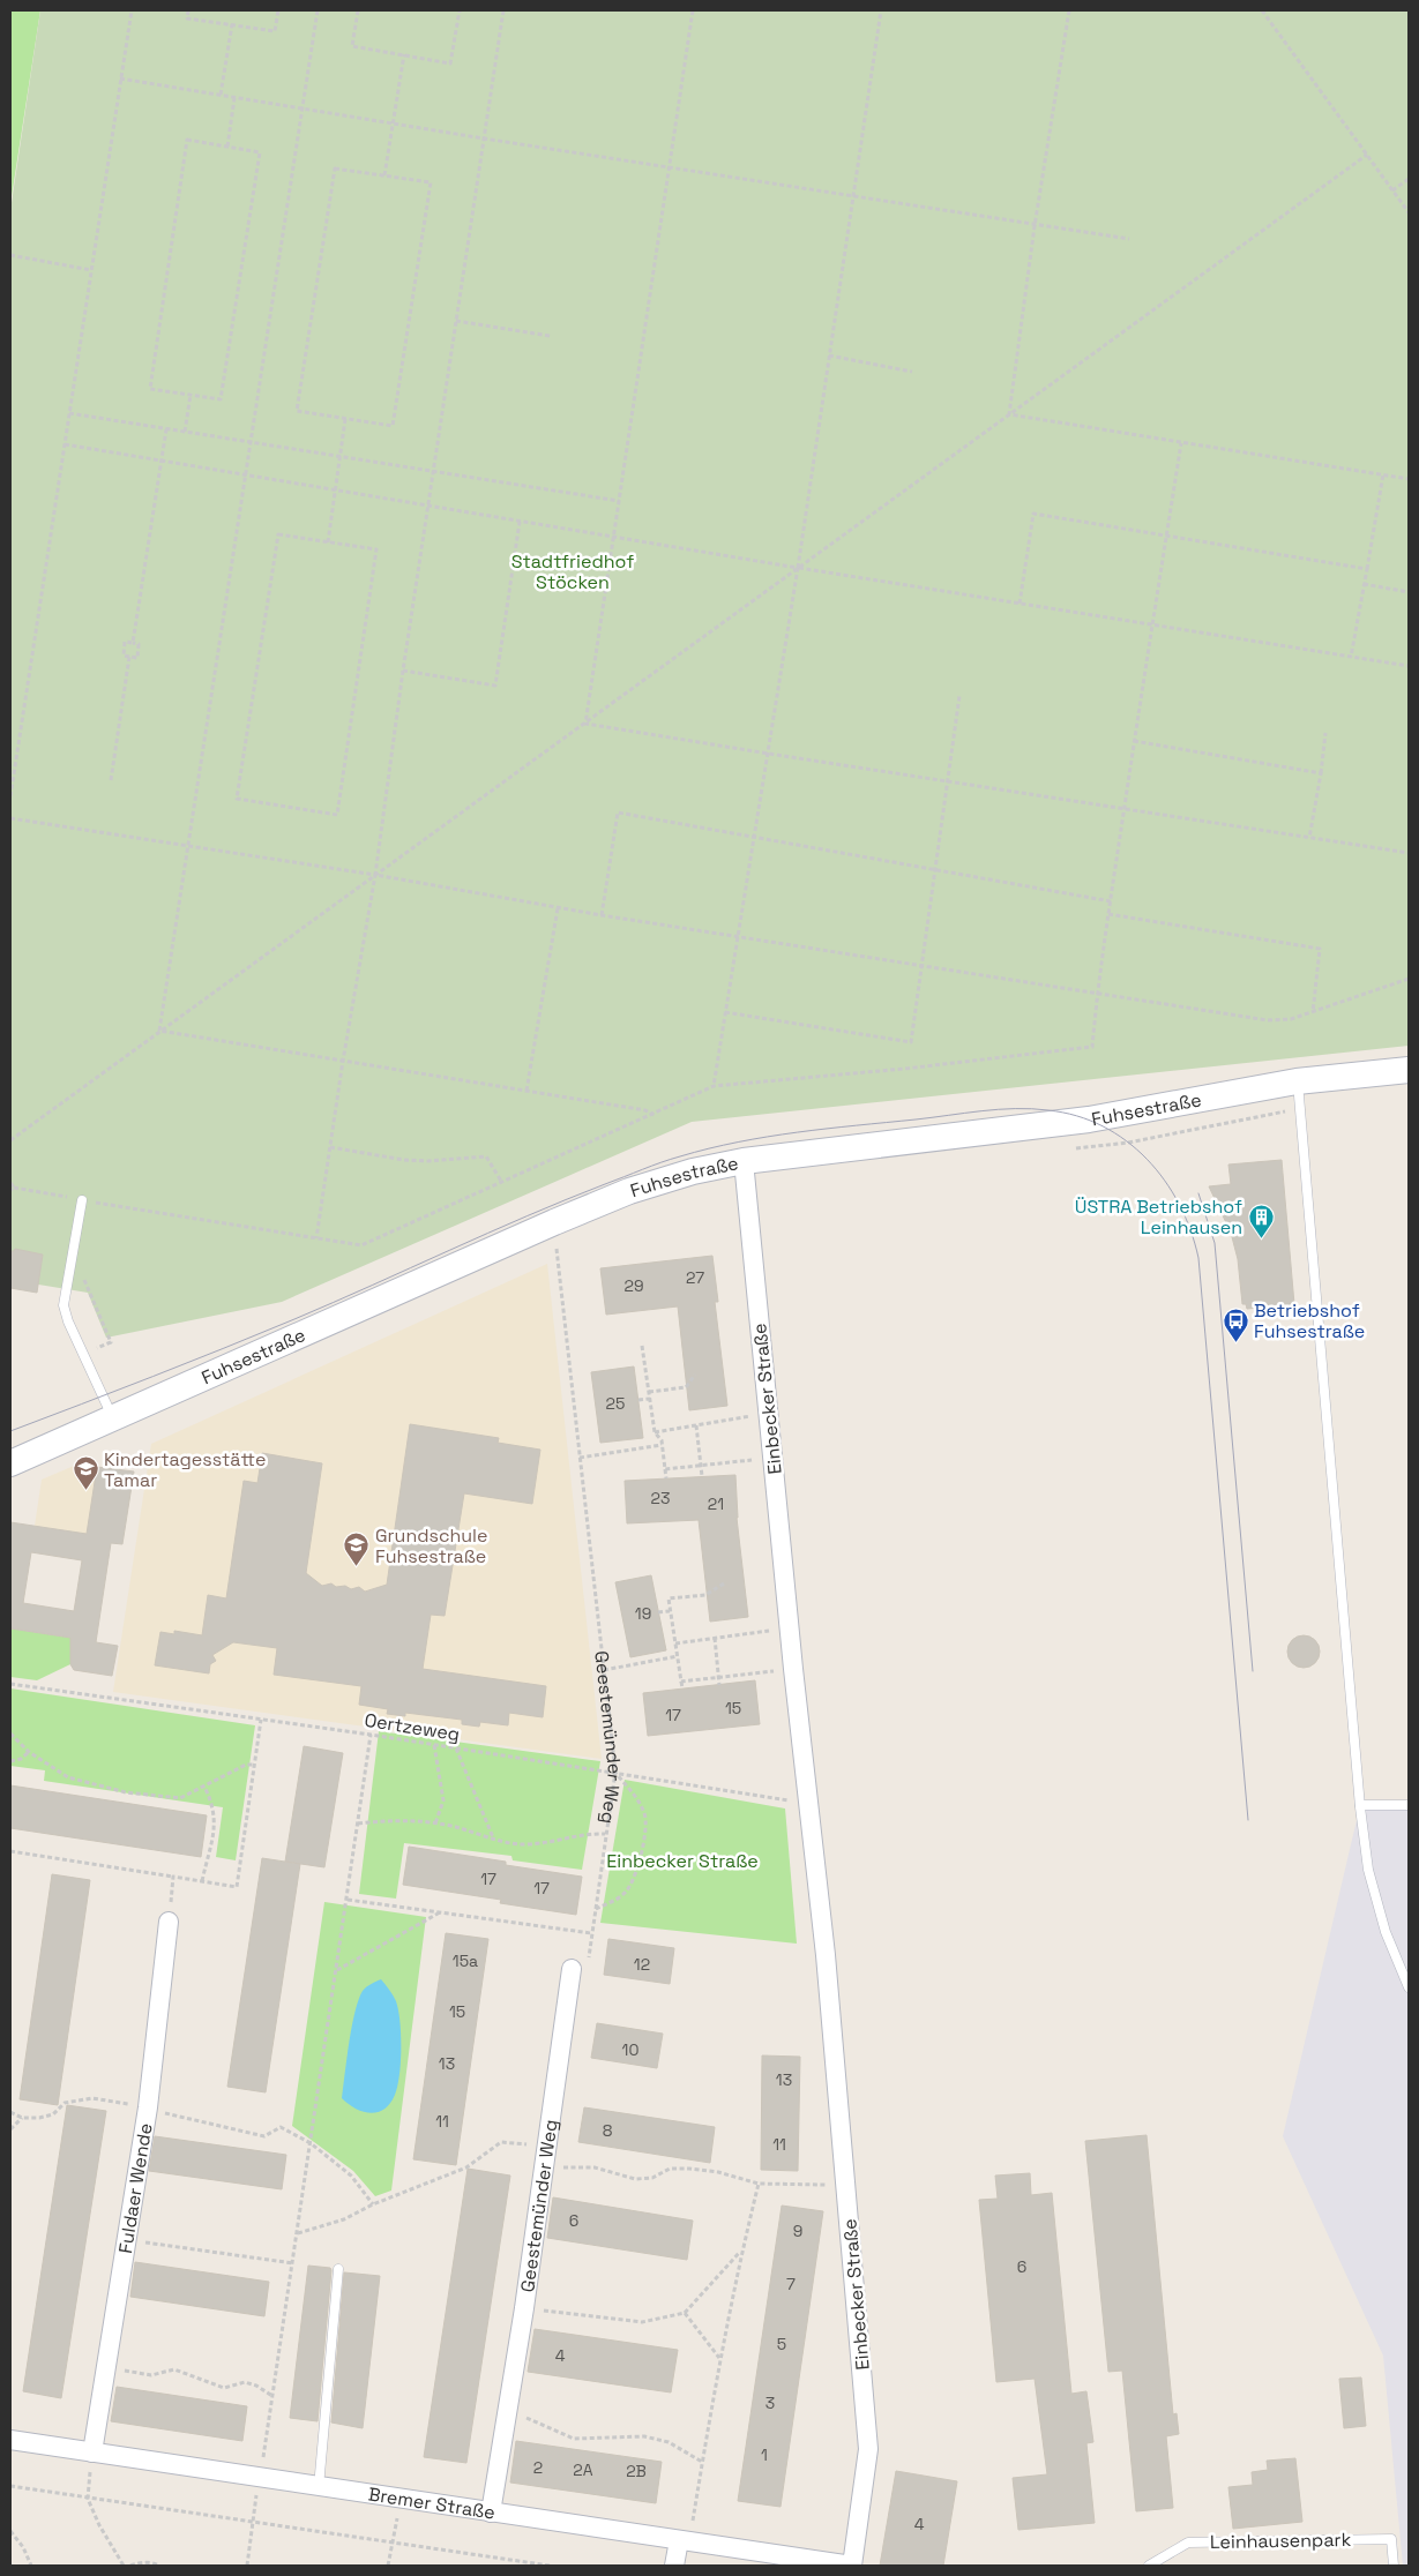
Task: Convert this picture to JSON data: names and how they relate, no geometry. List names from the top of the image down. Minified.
{"streets":{"street":["Fuhsestraße","Einbecker Straße","Geestemünder Weg","Fuldaer Wende","Bremer Straße"],"lane":["Leinhausenpark"],"path":["Oertzeweg"]},"crossings":[["Fuhsestraße","Einbecker Straße"],["Fuhsestraße","Geestemünder Weg"],["Einbecker Straße","Oertzeweg"],["Einbecker Straße","Bremer Straße"],["Oertzeweg","Geestemünder Weg"],["Geestemünder Weg","Bremer Straße"],["Fuldaer Wende","Bremer Straße"]],"parks":["Stadtfriedhof Stöcken","Einbecker Straße"],"places":{"building":["ÜSTRA Betriebshof Leinhausen"],"bus stop":["Betriebshof Fuhsestraße"],"school or university":["Kindertagesstätte Tamar","Grundschule Fuhsestraße"]},"house_numbers":["27","29","25","23","21","19","15","17","17","17","15a","12","15","10","13","13","11","8","11","6","9","6","7","5","4","3","1","2","2A","2B","4"]}
